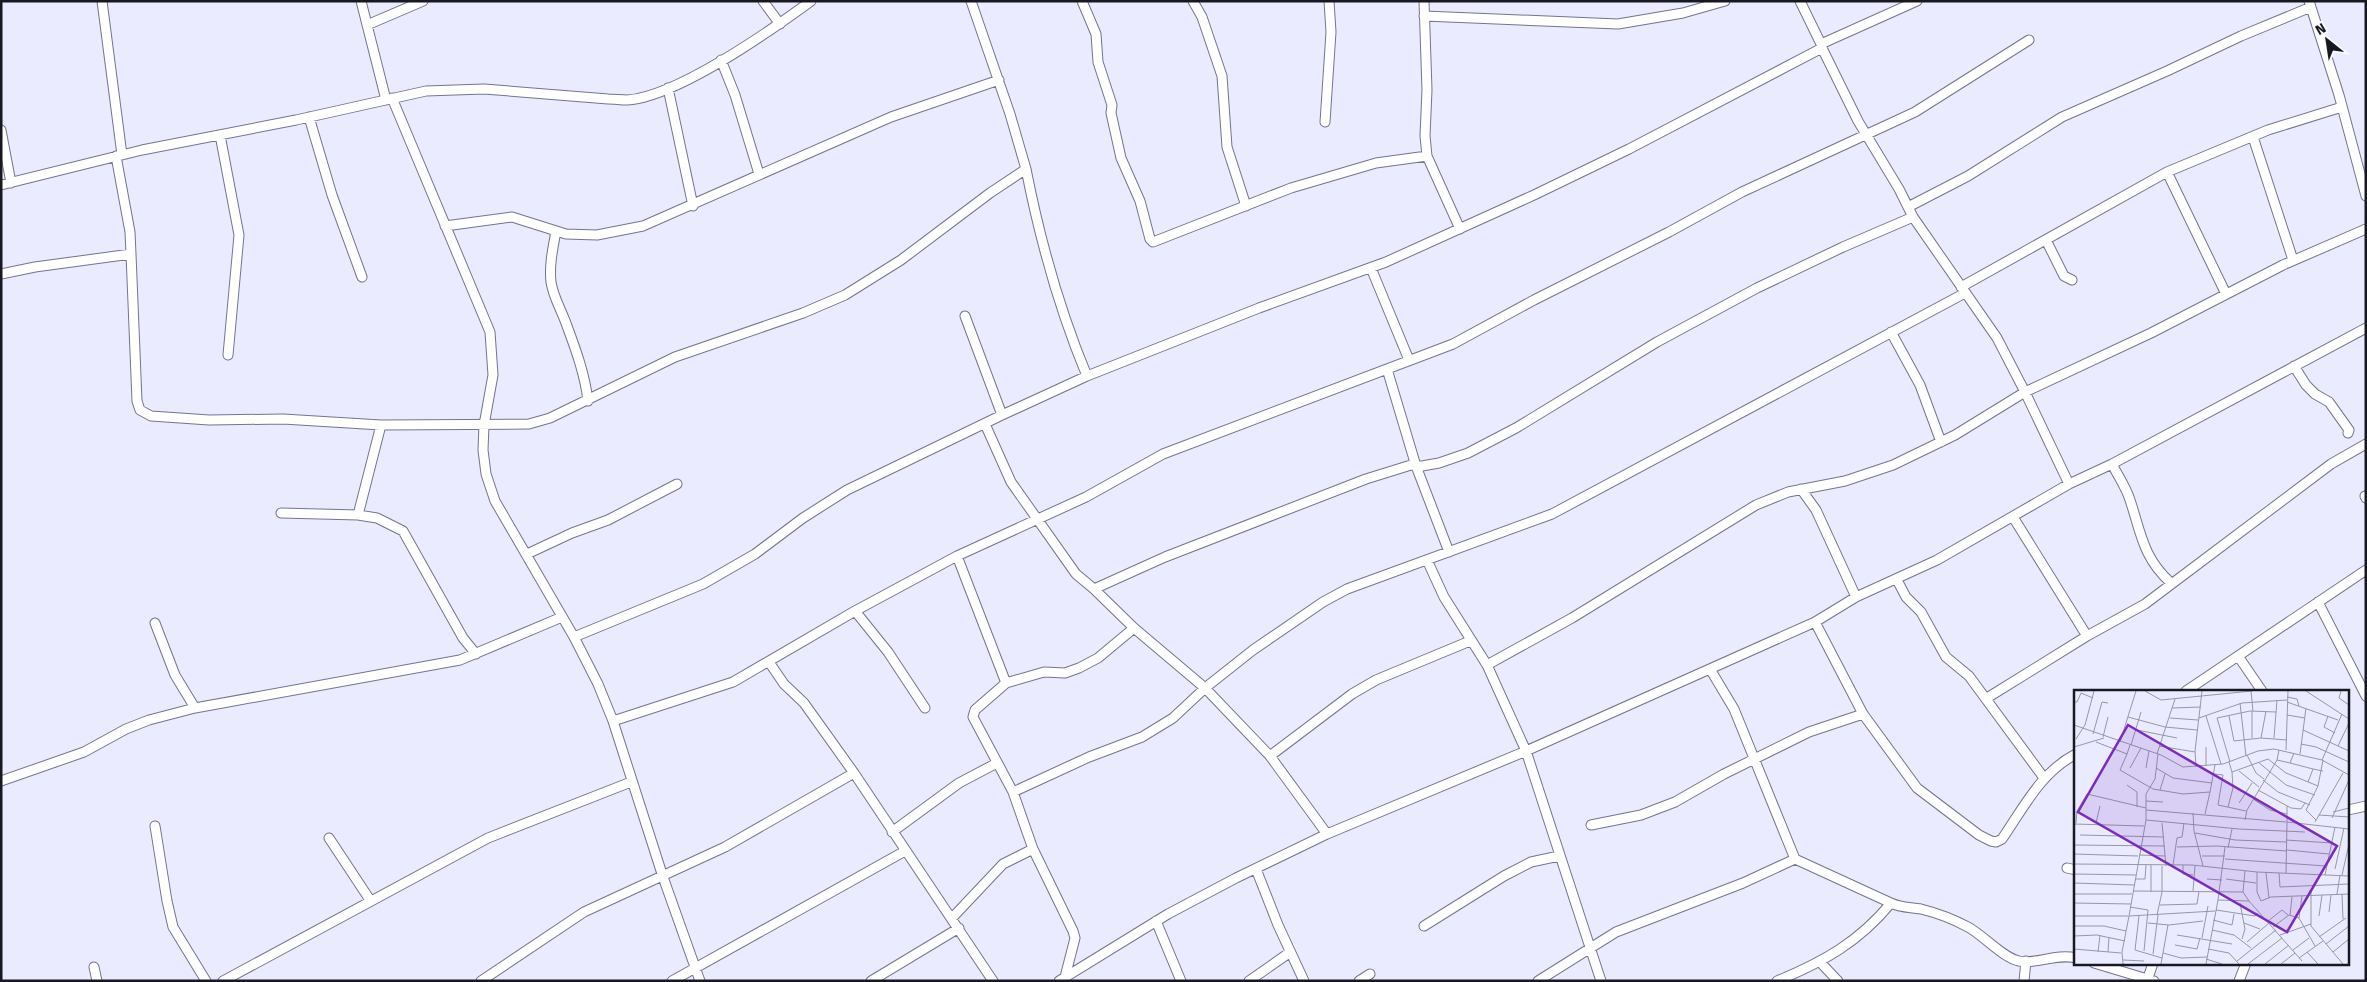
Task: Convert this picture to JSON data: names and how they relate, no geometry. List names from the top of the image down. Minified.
{"north":"top left"}
